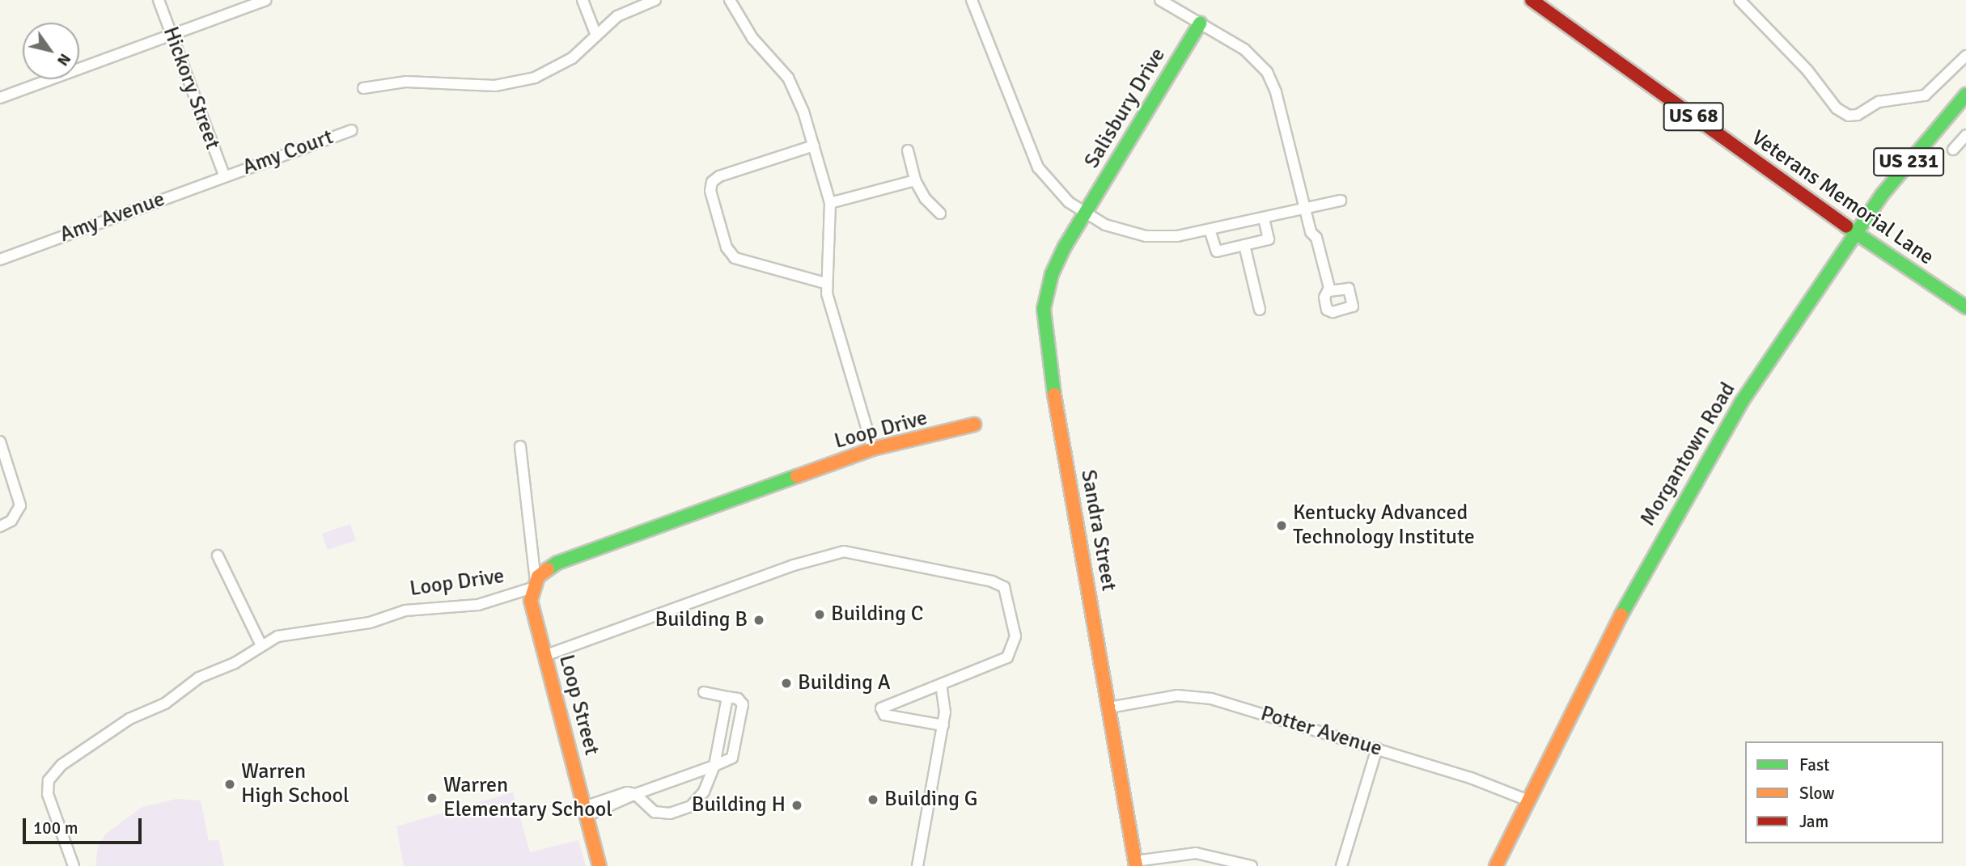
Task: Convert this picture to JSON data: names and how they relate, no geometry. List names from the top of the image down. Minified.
{"streets":{"street":["Hickory Street","Salisbury Drive","US 68","Amy Court","US 231","Veterans Memorial Lane","Amy Avenue","Loop Drive","Morgantown Road","Sandra Street","Loop Street","Potter Avenue"]},"crossings":[["Hickory Street","Amy Court"],["Hickory Street","Amy Avenue"],["Salisbury Drive","Sandra Street"],["Amy Court","Amy Avenue"],["Veterans Memorial Lane","Morgantown Road"],["Loop Drive","Loop Street"],["Morgantown Road","Potter Avenue"],["Sandra Street","Potter Avenue"]],"places":["Kentucky Advanced Technology Institute","Building C","Building B","Building A","Warren High School","Warren Elementary School","Building G","Building H"],"legend":["Fast","Slow","Jam"],"scale_bar":"100 m","north":"bottom right"}
